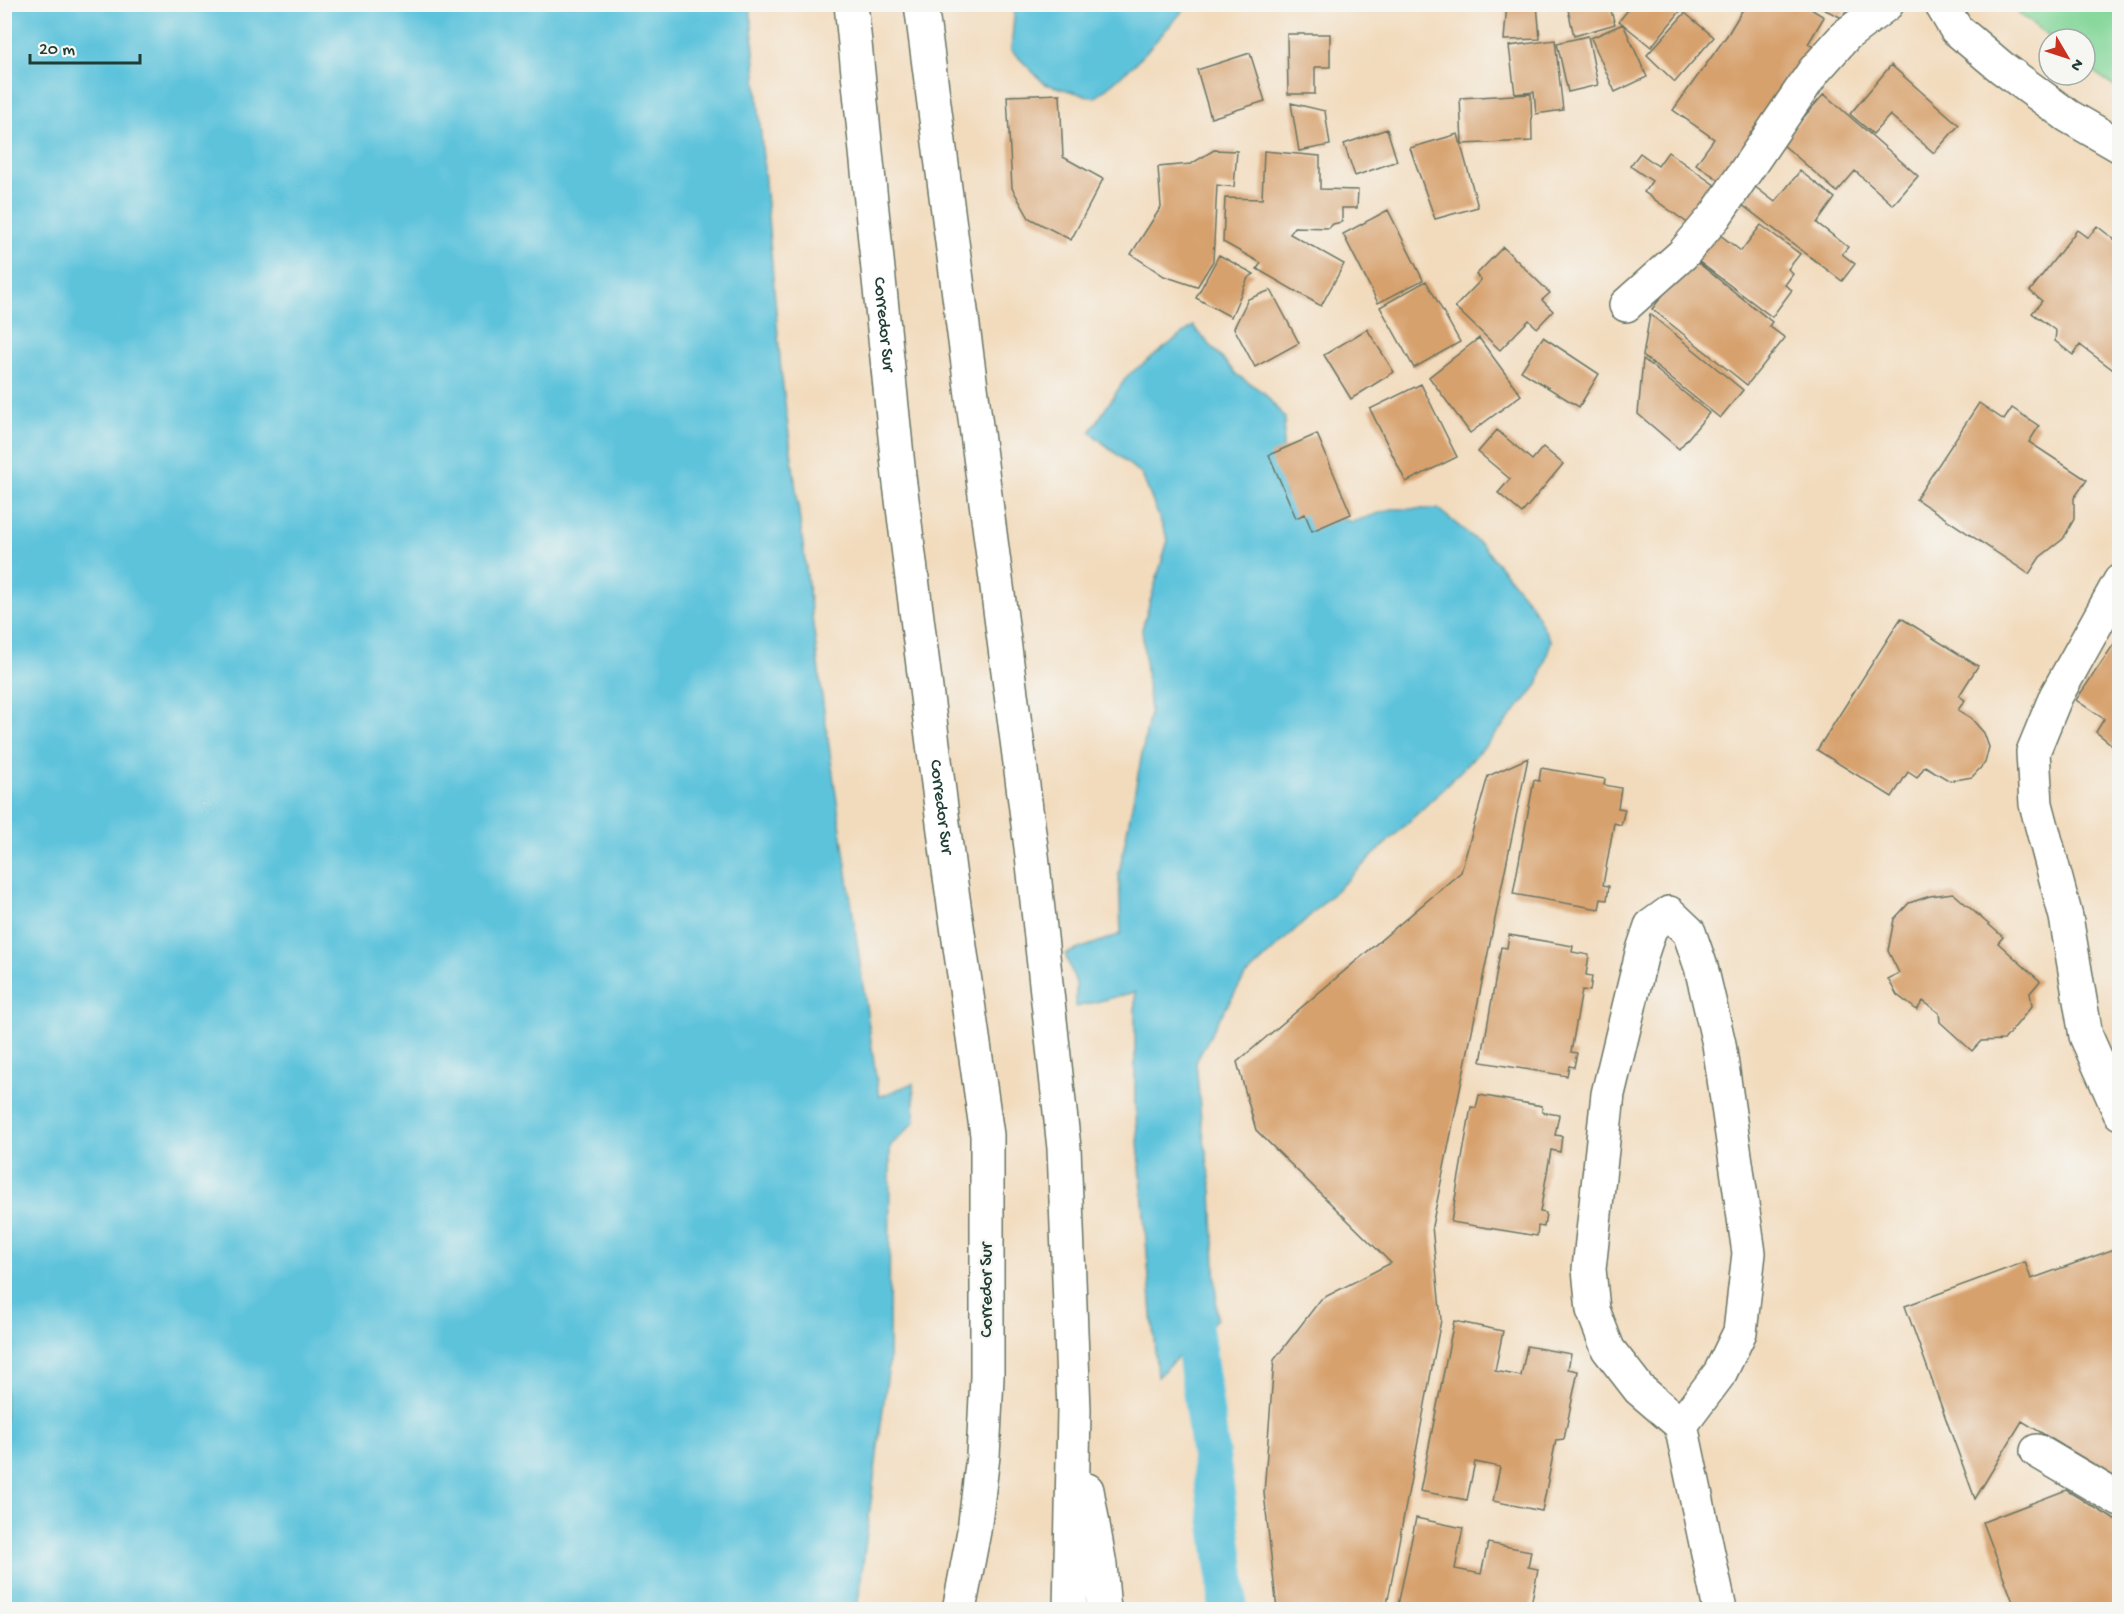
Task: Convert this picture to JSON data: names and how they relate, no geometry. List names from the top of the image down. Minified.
{"streets":{"main road":["Corredor Sur"]},"scale_bar":"20 m","north":"bottom right"}
